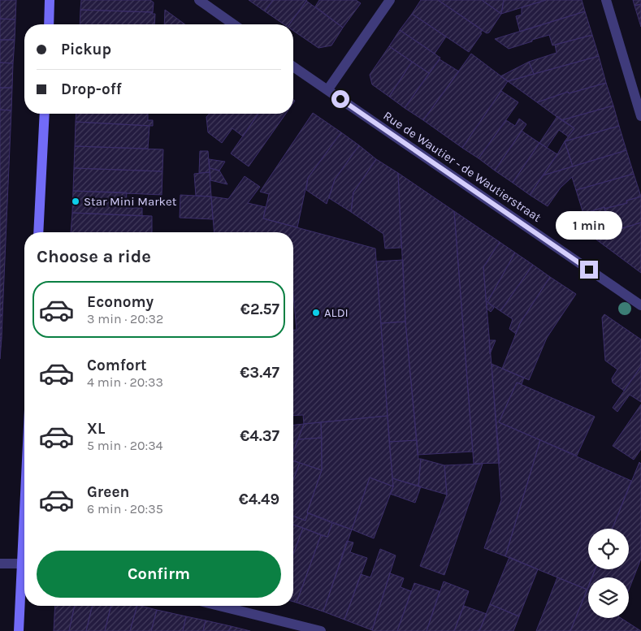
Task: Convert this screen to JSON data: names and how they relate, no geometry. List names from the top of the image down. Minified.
{"streets":{"street":["Rue de Wautier - de Wautierstraat"]},"places":["Star Mini Market","ALDI"],"page":{"banner":["Pickup","Drop-off"],"bubble":"1 min","heading":"Choose a ride","list":[{"name":"Economy","note":"3 min · 20:32","value":"€2.57"},{"name":"Comfort","note":"4 min · 20:33","value":"€3.47"},{"name":"XL","note":"5 min · 20:34","value":"€4.37"},{"name":"Green","note":"6 min · 20:35","value":"€4.49"}],"buttons":"Confirm"}}
